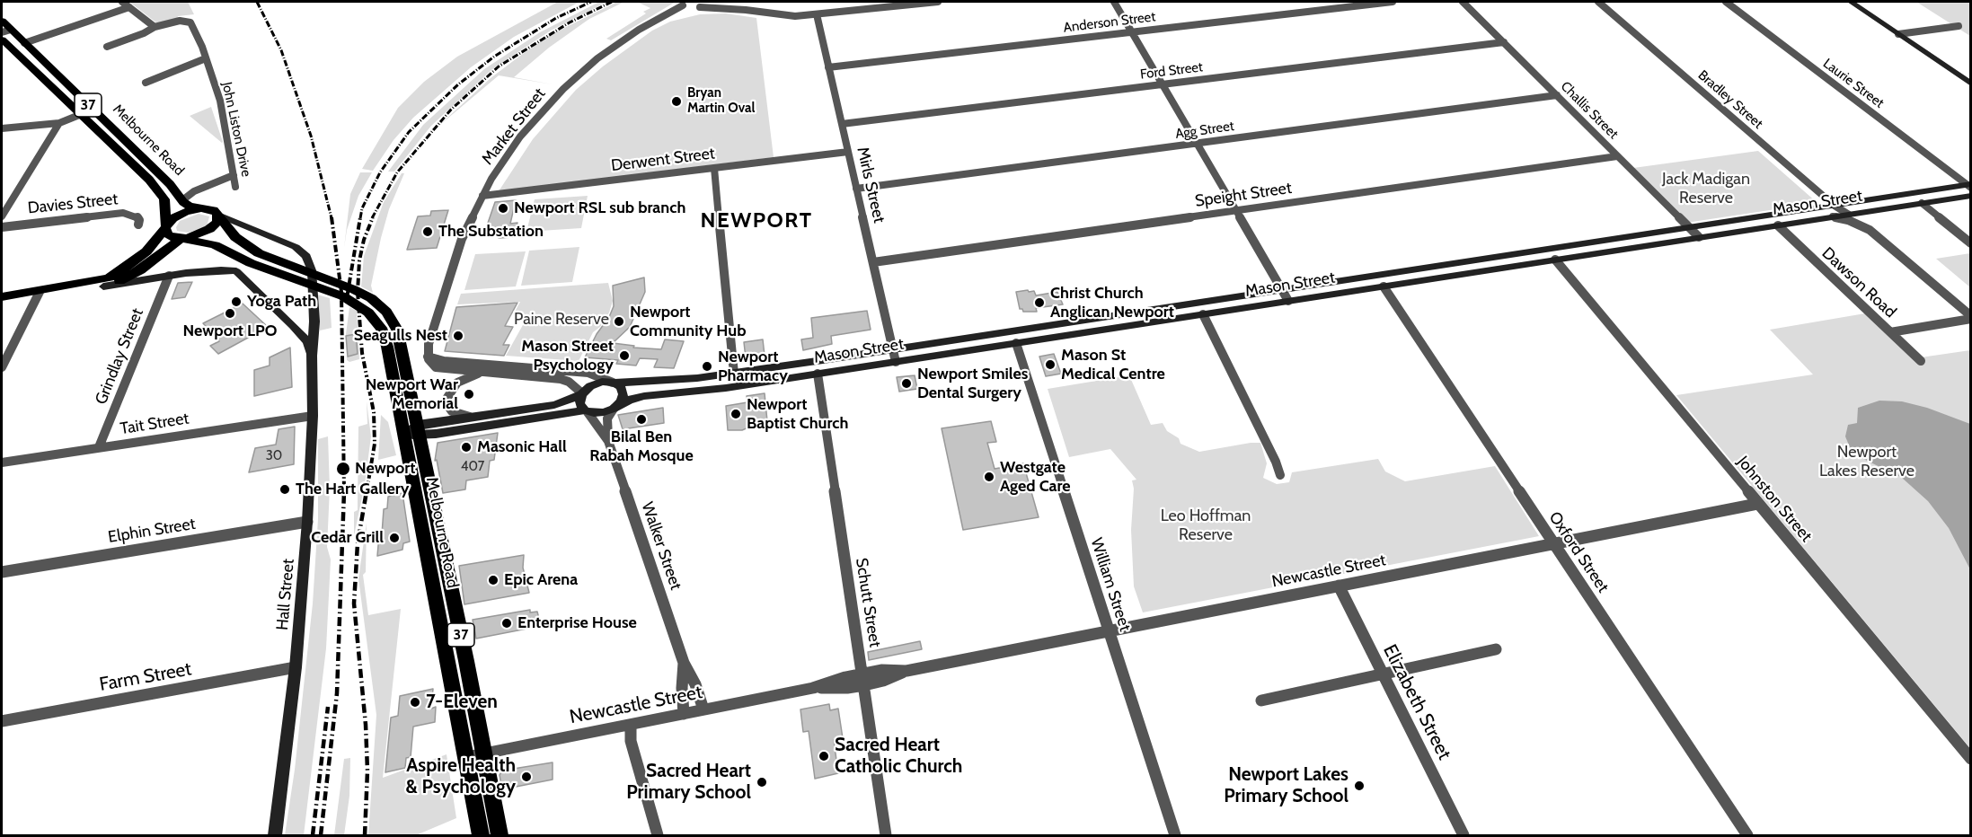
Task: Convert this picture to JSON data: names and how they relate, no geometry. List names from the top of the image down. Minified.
{"streets":{"main road":["37","Melbourne Road"],"street":["Anderson Street","Ford Street","Laurie Street","Bradley Street","Challis Street","Market Street","John Liston Drive","Agg Street","Derwent Street","Mirls Street","Speight Street","Mason Street","Davies Street","Dawson Road","Grindlay Street","Tait Street","Johnston Street","Elphin Street","Walker Street","Oxford Street","Newcastle Street","William Street","Hall Street","Schutt Street","Farm Street","Elizabeth Street"]},"crossings":[["Anderson Street","Mirls Street"],["Ford Street","Challis Street"],["Ford Street","Mirls Street"],["Laurie Street","Mason Street"],["Bradley Street","Mason Street"],["37","Melbourne Road"],["37","Hall Street"],["Challis Street","Agg Street"],["Challis Street","Speight Street"],["Challis Street","Mason Street"],["Market Street","Derwent Street"],["Agg Street","Mirls Street"],["Melbourne Road","Newcastle Street"],["Melbourne Road","Hall Street"],["Derwent Street","Mirls Street"],["Mirls Street","Speight Street"],["Mirls Street","Mason Street"],["Mason Street","Dawson Road"],["Mason Street","Johnston Street"],["Mason Street","Walker Street"],["Mason Street","Oxford Street"],["Mason Street","William Street"],["Mason Street","Schutt Street"],["Grindlay Street","Tait Street"],["Grindlay Street","Hall Street"],["Tait Street","Hall Street"],["Johnston Street","Newcastle Street"],["Elphin Street","Hall Street"],["Walker Street","Newcastle Street"],["Oxford Street","Newcastle Street"],["Newcastle Street","William Street"],["Newcastle Street","Schutt Street"],["Newcastle Street","Elizabeth Street"],["Hall Street","Farm Street"]],"districts":["NEWPORT"],"parks":["Jack Madigan Reserve","Paine Reserve","Newport Lakes Reserve","Leo Hoffman Reserve"],"places":["Bryan Martin Oval","Newport RSL sub branch","The Substation","Yoga Path","Christ Church Anglican Newport","Newport LPO","Newport Community Hub","Seagulls Nest","Mason Street Psychology","Mason St Medical Centre","Newport Pharmacy","Newport Smiles Dental Surgery","Newport War Memorial","Newport Baptist Church","Bilal Ben Rabah Mosque","Masonic Hall","Newport","Westgate Aged Care","The Hart Gallery","Cedar Grill","Epic Arena","Enterprise House","7-Eleven","Sacred Heart Catholic Church","Aspire Health & Psychology","Sacred Heart Primary School","Newport Lakes Primary School"],"house_numbers":["30","407"]}
